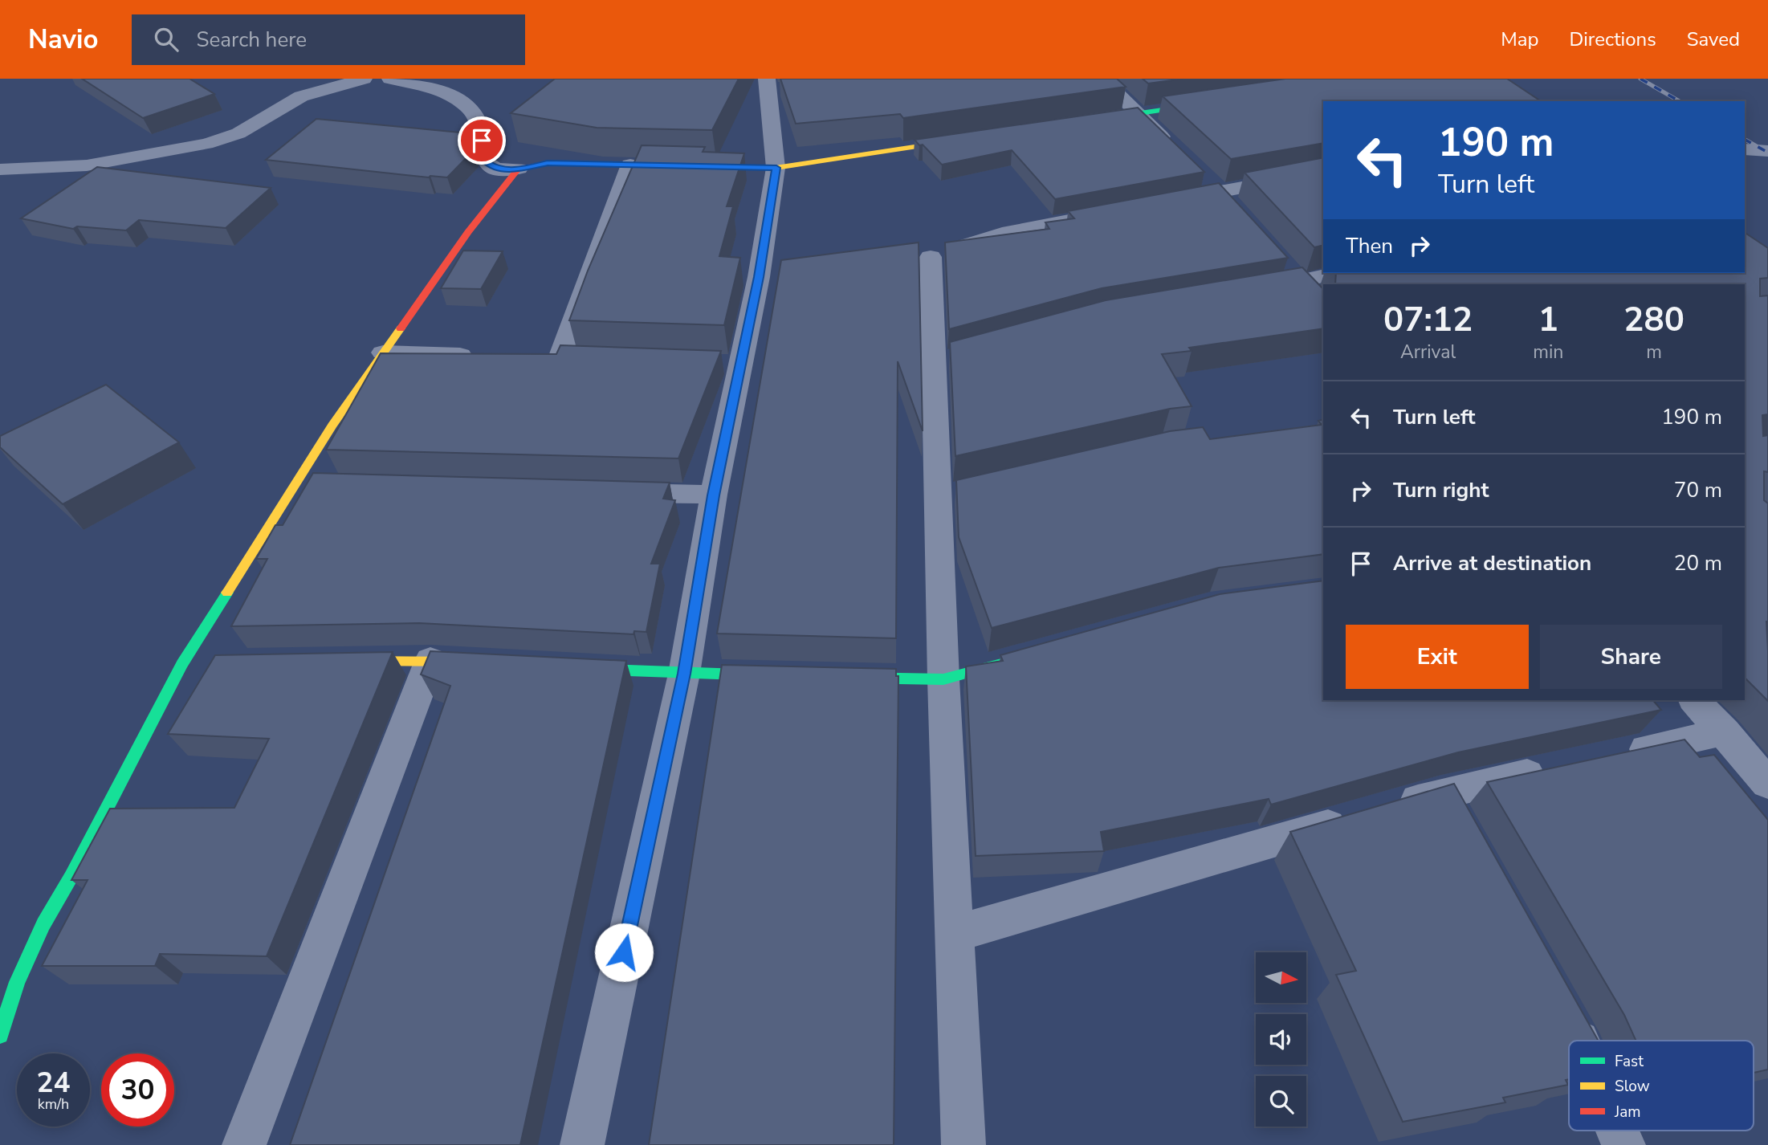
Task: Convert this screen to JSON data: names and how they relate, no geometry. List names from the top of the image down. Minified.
{"legend":["Fast","Slow","Jam"],"north":"right","page":{"header":"Navio","search":"Search here","nav":["Map","Directions","Saved"],"turn":["190 m","Turn left"],"then":"Then","eta":["07:12","Arrival","1","min","280","m"],"list":[{"name":"Turn left","value":"190 m"},{"name":"Turn right","value":"70 m"},{"name":"Arrive at destination","value":"20 m"}],"buttons":["Exit","Share"],"speed":"24 km/h","limit":"30"}}
